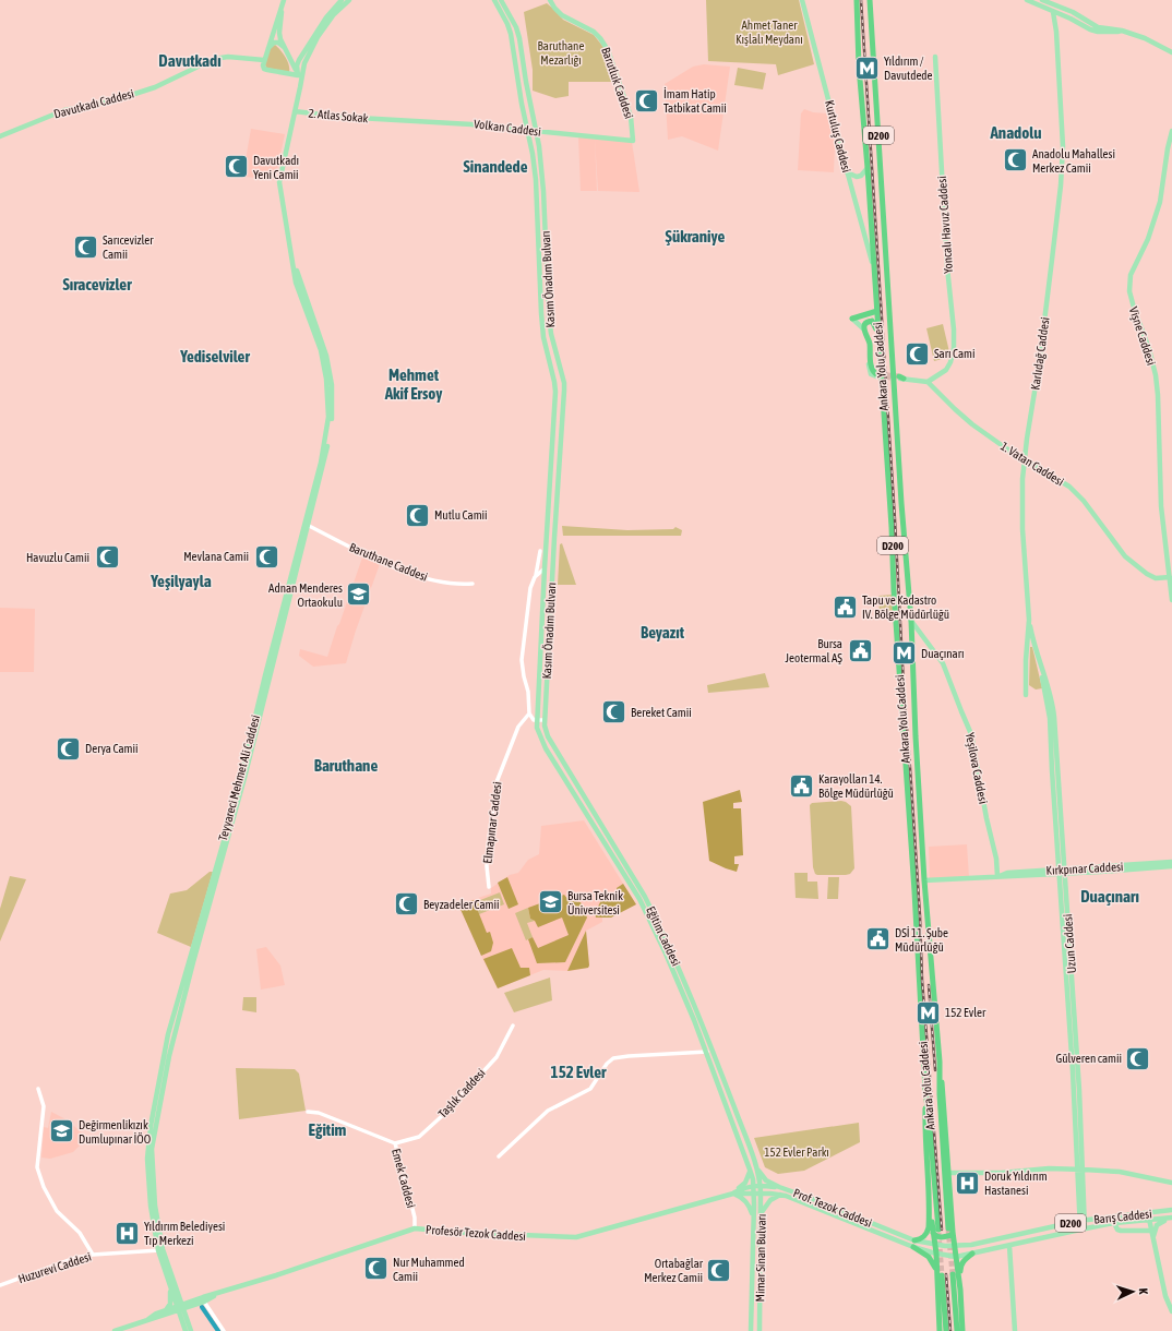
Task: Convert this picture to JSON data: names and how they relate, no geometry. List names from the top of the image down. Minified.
{"streets":{"highway":["D200","Ankara Yolu Caddesi"],"main road":["Barutluk Caddesi","Davutkadı Caddesi","2. Atlas Sokak","Volkan Caddesi","Kurtuluş Caddesi","Yoncalı Havuz Caddesi","Kasım Önadım Bulvarı","Vişne Caddesi","Karlıdağ Caddesi","1. Vatan Caddesi","Yeşilova Caddesi","Teyyareci Mehmet Ali Caddesi","Kırkpınar Caddesi","Eğitim Caddesi","Uzun Caddesi","Prof. Tezok Caddesi","Barış Caddesi","Profesör Tezok Caddesi","Mimar Sinan Bulvarı"],"street":["Baruthane Caddesi","Elmapınar Caddesi","Taşlık Caddesi","Emek Caddesi","Huzurevi Caddesi"]},"crossings":[["Barutluk Caddesi","Volkan Caddesi"],["2. Atlas Sokak","Volkan Caddesi"],["2. Atlas Sokak","Teyyareci Mehmet Ali Caddesi"],["Volkan Caddesi","Kasım Önadım Bulvarı"],["D200","Ankara Yolu Caddesi"],["D200","Barış Caddesi"],["Kurtuluş Caddesi","Ankara Yolu Caddesi"],["Yoncalı Havuz Caddesi","1. Vatan Caddesi"],["Kasım Önadım Bulvarı","Eğitim Caddesi"],["Vişne Caddesi","1. Vatan Caddesi"],["Karlıdağ Caddesi","1. Vatan Caddesi"],["Karlıdağ Caddesi","Uzun Caddesi"],["Ankara Yolu Caddesi","Yeşilova Caddesi"],["Ankara Yolu Caddesi","Kırkpınar Caddesi"],["Baruthane Caddesi","Teyyareci Mehmet Ali Caddesi"],["Yeşilova Caddesi","Kırkpınar Caddesi"],["Teyyareci Mehmet Ali Caddesi","Huzurevi Caddesi"],["Kırkpınar Caddesi","Uzun Caddesi"],["Eğitim Caddesi","Prof. Tezok Caddesi"],["Eğitim Caddesi","Mimar Sinan Bulvarı"],["Uzun Caddesi","Barış Caddesi"],["Taşlık Caddesi","Emek Caddesi"],["Emek Caddesi","Profesör Tezok Caddesi"],["Prof. Tezok Caddesi","Barış Caddesi"],["Prof. Tezok Caddesi","Profesör Tezok Caddesi"],["Prof. Tezok Caddesi","Mimar Sinan Bulvarı"]],"districts":["Davutkadı","Anadolu","Sinandede","Şükraniye","Sıracevizler","Yediselviler","Mehmet Akif Ersoy","Yeşilyayla","Beyazıt","Baruthane","Duaçınarı","152 Evler","Eğitim"],"parks":["Ahmet Taner Kışlalı Meydanı","Baruthane Mezarlığı","152 Evler Parkı"],"places":{"metro station":["Yıldırım / Davutdede","Duaçınarı","152 Evler"],"mosque":["İmam Hatip Tatbikat Camii","Anadolu Mahallesi Merkez Camii","Davutkadı Yeni Camii","Sarıcevizler Camii","Sarı Cami","Mutlu Camii","Mevlana Camii","Havuzlu Camii","Bereket Camii","Derya Camii","Beyzadeler Camii","Gülveren camii","Nur Muhammed Camii","Ortabağlar Merkez Camii"],"school or university":["Adnan Menderes Ortaokulu","Bursa Teknik Üniversitesi","Değirmenlikızık Dumlupınar İÖO"],"public building":["Tapu ve Kadastro IV. Bölge Müdürlüğü","Bursa Jeotermal AŞ","Karayolları 14. Bölge Müdürlüğü","DSİ 11. Şube Müdürlüğü"],"hospital":["Doruk Yıldırım Hastanesi","Yıldırım Belediyesi Tıp Merkezi"]},"north":"right"}
